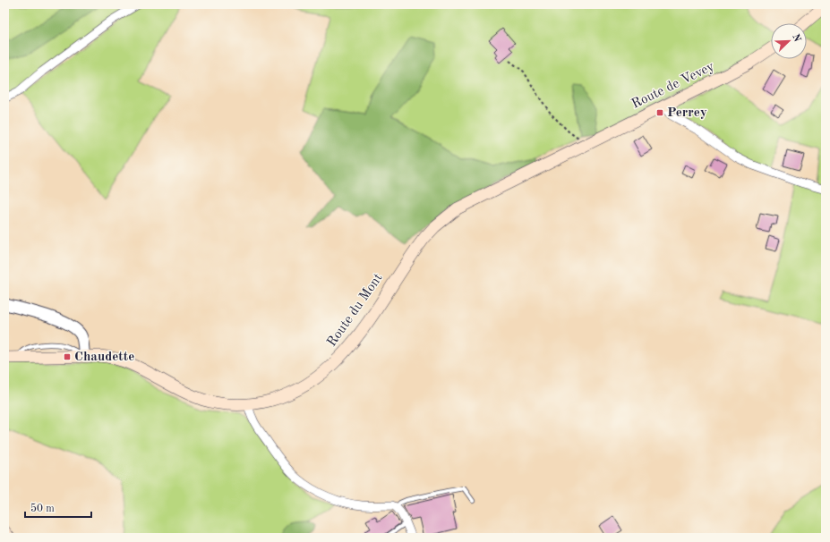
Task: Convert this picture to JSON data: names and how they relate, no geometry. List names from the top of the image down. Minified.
{"streets":{"main road":["Route de Vevey","Route du Mont"]},"crossings":[["Route de Vevey","Route du Mont"]],"places":{"transit":["Perrey","Chaudette"]},"scale_bar":"50 m","north":"top right"}
